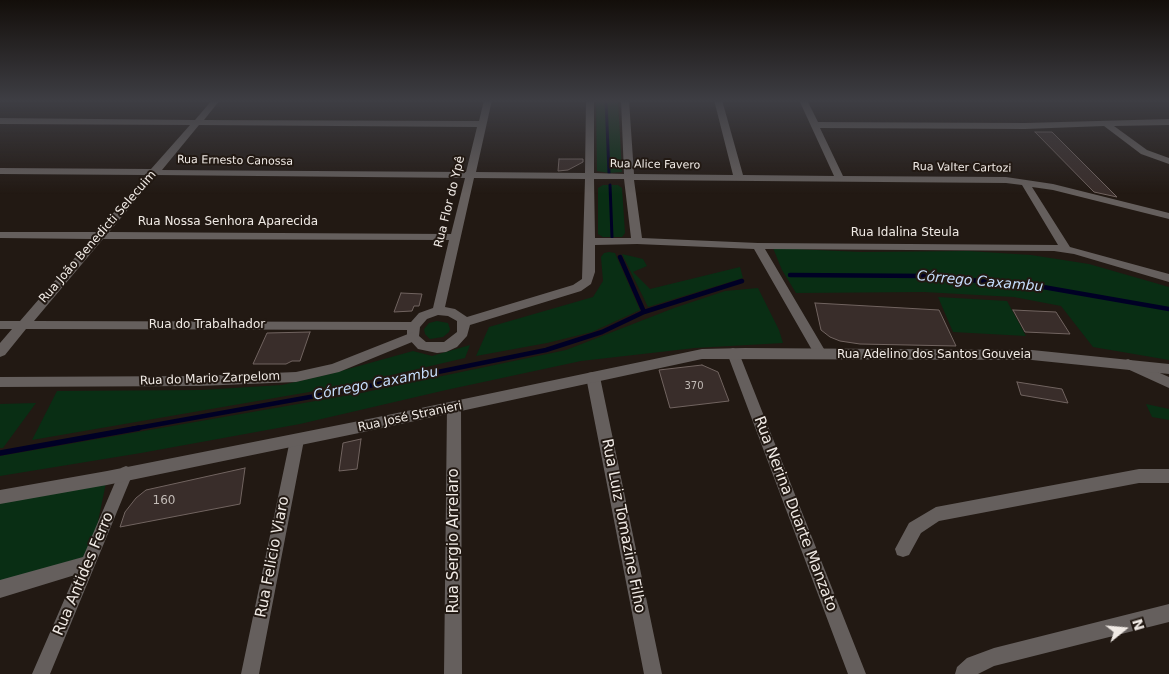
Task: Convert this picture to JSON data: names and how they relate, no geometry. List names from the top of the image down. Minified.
{"streets":{"street":["Rua Ernesto Canossa","Rua Alice Favero","Rua Valter Cartozi","Rua Flor do Ypê","Rua Nossa Senhora Aparecida","Rua Idalina Steula","Rua João Benedicti Selecuim","Rua do Trabalhador","Rua Adelino dos Santos Gouveia","Rua do Mario Zarpelom","Rua José Stranieri","Rua Nerina Duarte Manzato","Rua Luiz Tomazine Filho","Rua Sergio Arrelaro","Rua Felicio Viaro","Rua Antides Ferro"]},"crossings":[["Rua Ernesto Canossa","Rua Alice Favero"],["Rua Ernesto Canossa","Rua Flor do Ypê"],["Rua Ernesto Canossa","Rua João Benedicti Selecuim"],["Rua Alice Favero","Rua Valter Cartozi"],["Rua Alice Favero","Rua Flor do Ypê"],["Rua Flor do Ypê","Rua Nossa Senhora Aparecida"],["Rua Flor do Ypê","Rua do Trabalhador"],["Rua Flor do Ypê","Rua do Mario Zarpelom"],["Rua Nossa Senhora Aparecida","Rua João Benedicti Selecuim"],["Rua Idalina Steula","Rua Adelino dos Santos Gouveia"],["Rua João Benedicti Selecuim","Rua do Trabalhador"],["Rua do Trabalhador","Rua do Mario Zarpelom"],["Rua Adelino dos Santos Gouveia","Rua José Stranieri"],["Rua José Stranieri","Rua Nerina Duarte Manzato"],["Rua José Stranieri","Rua Luiz Tomazine Filho"],["Rua José Stranieri","Rua Sergio Arrelaro"],["Rua José Stranieri","Rua Felicio Viaro"],["Rua José Stranieri","Rua Antides Ferro"]],"water":["Córrego Caxambu"],"house_numbers":["370","160"],"north":"right"}
